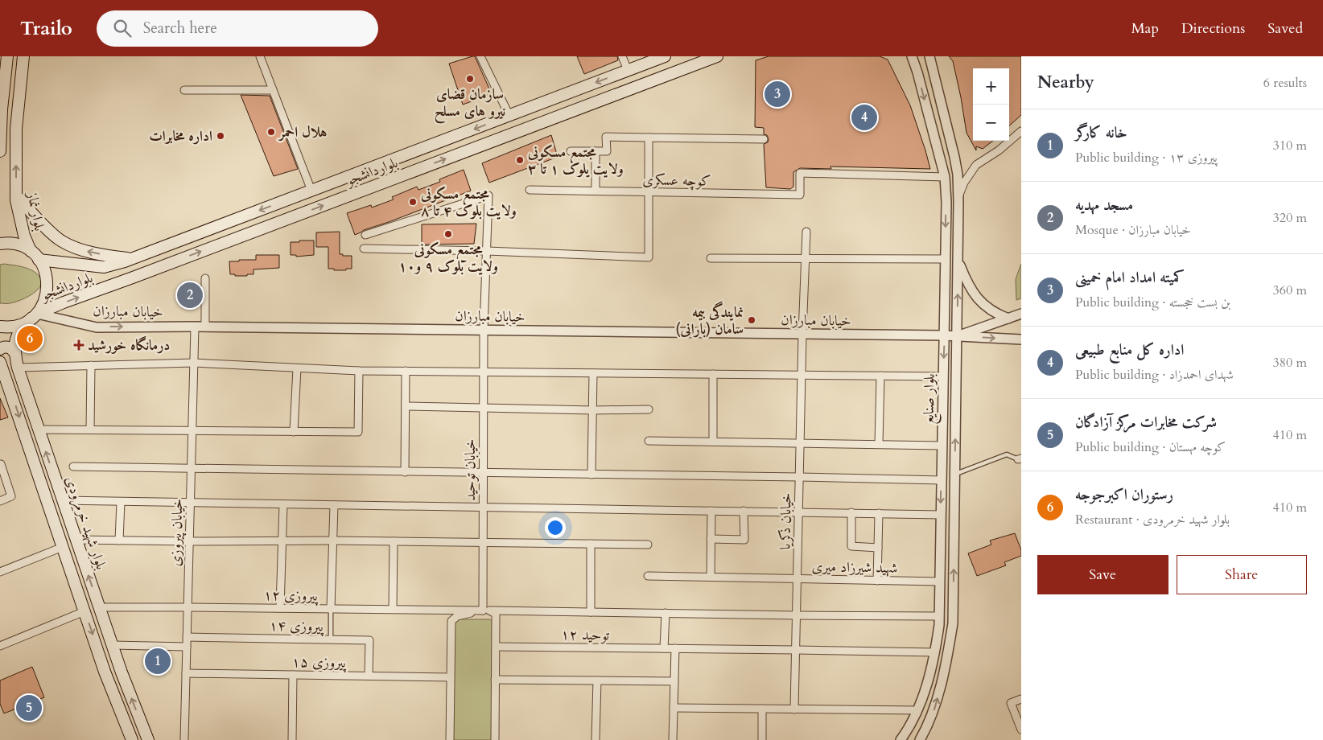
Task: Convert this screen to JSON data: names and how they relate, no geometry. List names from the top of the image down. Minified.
{"streets":{"main road":["بلواردانشجو","بلوار نماز","بلوار شهید خرمرودی"],"street":["کوچه عسکری","خیابان مبارزان","بلوار صنایع","خیابان توحید","خیابان ذکریا","خیابان پیروزی","شهید شیرزاد میری","پیروزی ۱۲","پیروزی ۱۴","توحید ۱۲","پیروزی ۱۵"]},"crossings":[["بلواردانشجو","خیابان مبارزان"],["بلواردانشجو","بلوار شهید خرمرودی"],["کوچه عسکری","بلوار صنایع"],["خیابان مبارزان","بلوار صنایع"],["خیابان مبارزان","خیابان توحید"],["خیابان مبارزان","خیابان ذکریا"],["خیابان مبارزان","بلوار شهید خرمرودی"],["خیابان مبارزان","خیابان پیروزی"],["بلوار صنایع","شهید شیرزاد میری"],["بلوار صنایع","توحید ۱۲"],["خیابان توحید","پیروزی ۱۲"],["خیابان توحید","توحید ۱۲"],["خیابان ذکریا","شهید شیرزاد میری"],["خیابان ذکریا","توحید ۱۲"],["بلوار شهید خرمرودی","پیروزی ۱۲"],["خیابان پیروزی","پیروزی ۱۲"],["خیابان پیروزی","پیروزی ۱۴"],["خیابان پیروزی","پیروزی ۱۵"],["پیروزی ۱۴","پیروزی ۱۵"]],"places":{"other":["سازمان قضای نیرو های مسلح","هلال احمر","اداره مخابرات","مجتمع مسکونی ولایت یلوک ۱ تا ۳","مجتمع مسکونی ولایت بلوک ۴ تا ۸","مجتمع مسکونی ولایت بلوک ۹ و۱۰","نمایندگی بیمه سامان (بارانی)"],"health":["درمانگاه خورشید"]},"page":{"header":"Trailo","search":"Search here","nav":["Map","Directions","Saved"],"heading":["Nearby","6 results"],"map_buttons":["+","−"],"pins":["3","4","2","6","1","5"],"list":[{"mark":"1","name":"خانه کارگر","note":"Public building · پیروزی ۱۳","value":"310 m"},{"mark":"2","name":"مسجد مهدیه","note":"Mosque · خیابان مبارزان","value":"320 m"},{"mark":"3","name":"کمیته امداد امام خمینی","note":"Public building · بن بست خجسته","value":"360 m"},{"mark":"4","name":"اداره کل منابع طبیعی","note":"Public building · شهدای احمدزاد","value":"380 m"},{"mark":"5","name":"شرکت مخابرات مرکز آزادگان","note":"Public building · کوچه مهستان","value":"410 m"},{"mark":"6","name":"رستوران اکبرجوجه","note":"Restaurant · بلوار شهید خرمرودی","value":"410 m"}],"buttons":["Save","Share"]}}
